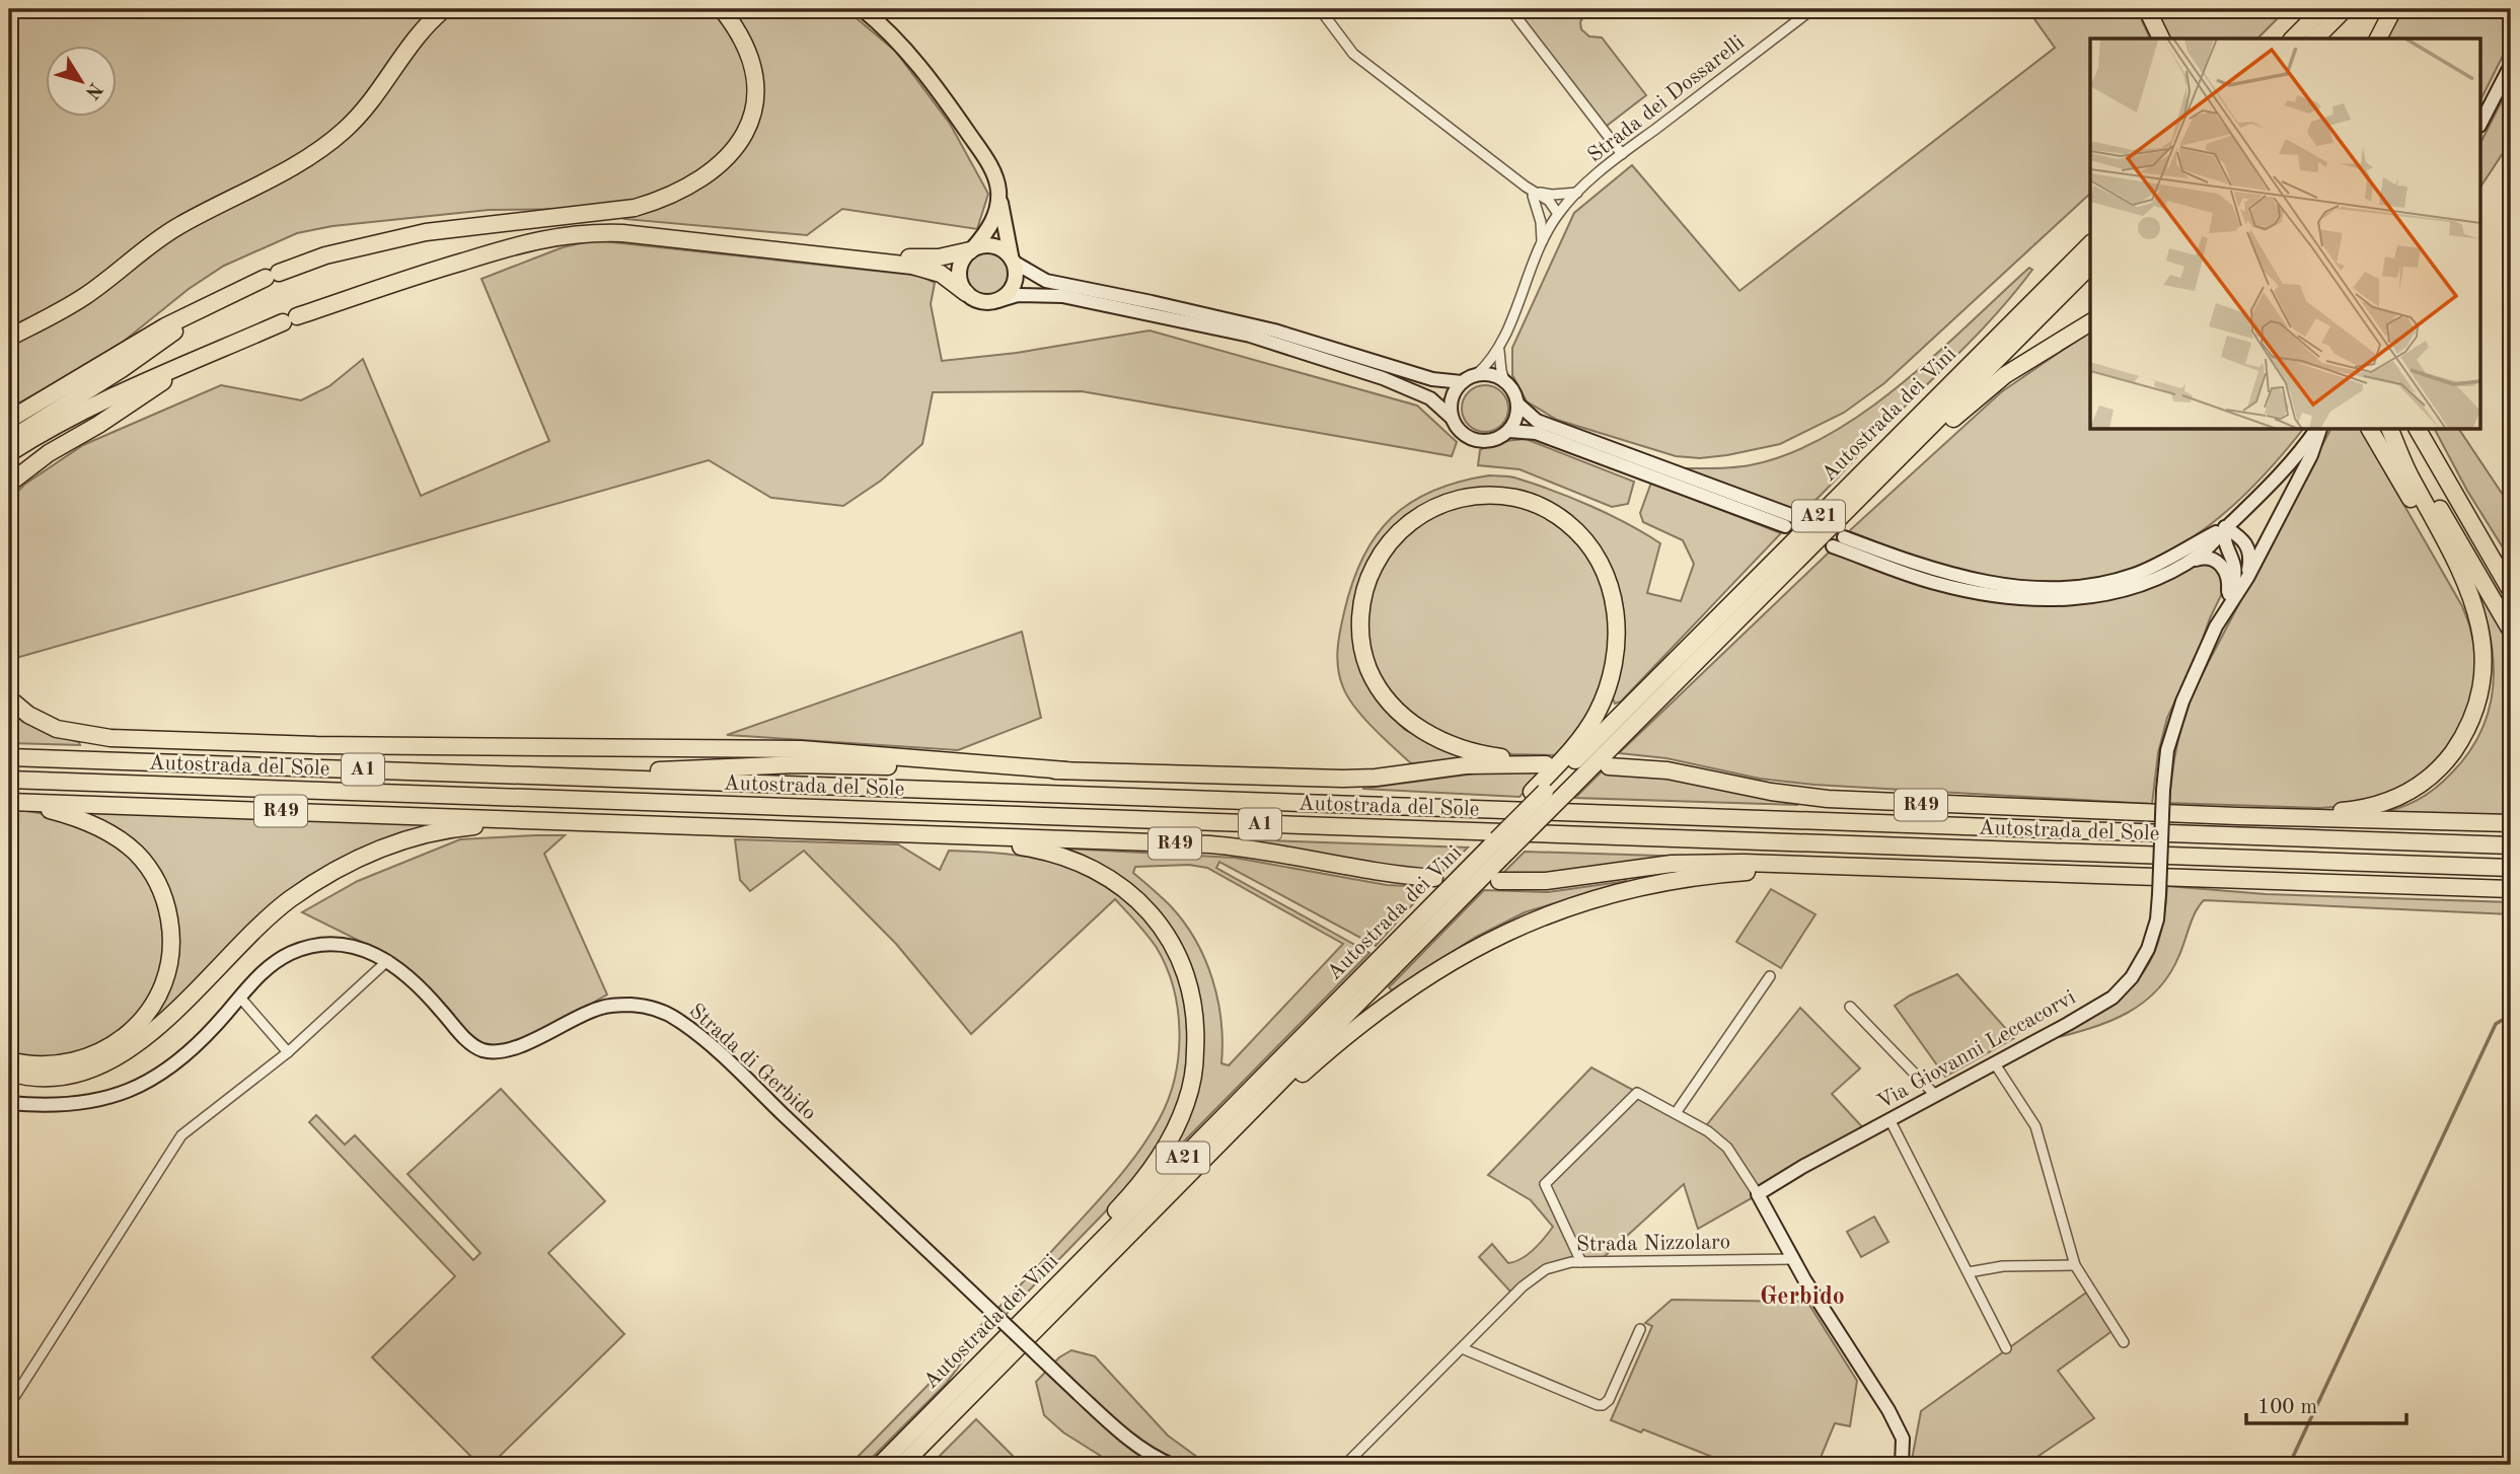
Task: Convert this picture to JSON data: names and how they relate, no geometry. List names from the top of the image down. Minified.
{"streets":{"highway":["Autostrada dei Vini","A21","Autostrada del Sole","A1","R49"],"street":["Strada dei Dossarelli","Via Giovanni Leccacorvi","Strada di Gerbido","Strada Nizzolaro"]},"districts":["Gerbido"],"scale_bar":"100 m","north":"bottom right"}
